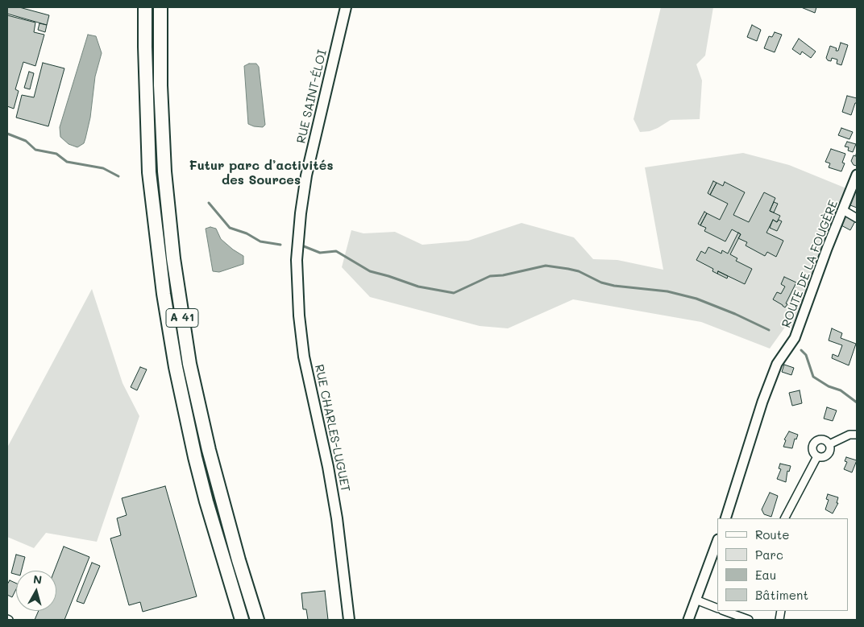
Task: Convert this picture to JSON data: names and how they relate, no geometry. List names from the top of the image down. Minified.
{"streets":{"highway":["A 41"],"main road":["RUE SAINT-ÉLOI","RUE CHARLES-LUGUET"],"street":["ROUTE DE LA FOUGÈRE"]},"crossings":[["RUE SAINT-ÉLOI","RUE CHARLES-LUGUET"]],"districts":["Futur parc d’activités des Sources"],"legend":["Route","Parc","Eau","Bâtiment"],"north":"top"}
